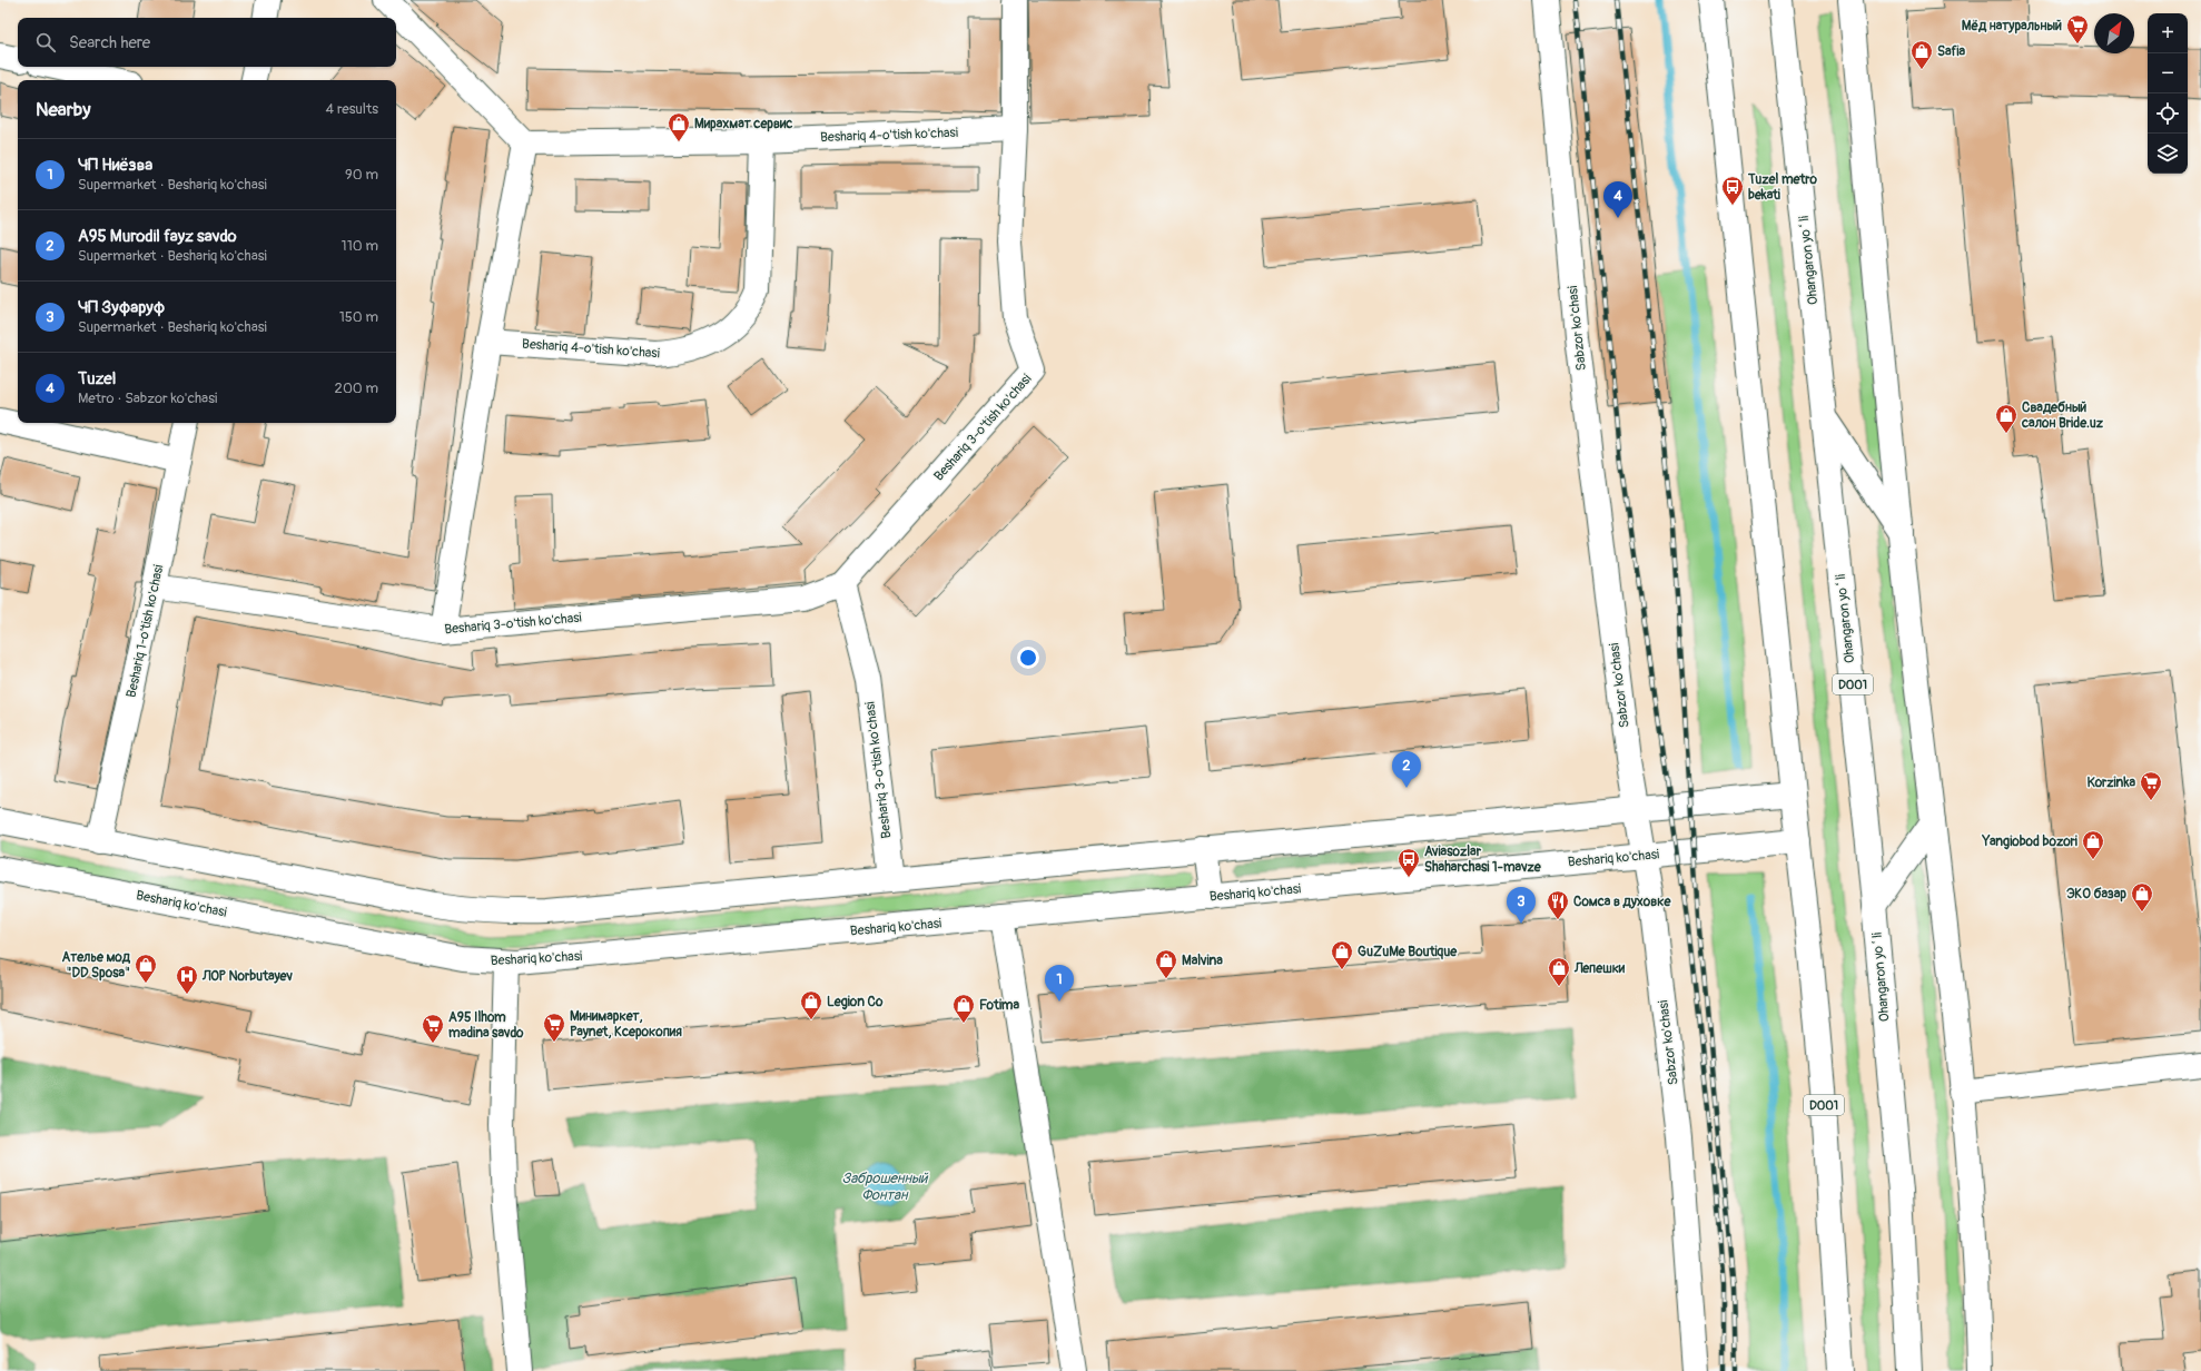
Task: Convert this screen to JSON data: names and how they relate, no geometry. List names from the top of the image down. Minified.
{"streets":{"main road":["Beshariq 4-o'tish ko'chasi","Ohangaron yoʻli","Sabzor ko'chasi","Beshariq 3-o'tish ko'chasi","Beshariq 1-o'tish ko'chasi","D001","Beshariq ko'chasi"]},"crossings":[["Beshariq 4-o'tish ko'chasi","Beshariq 3-o'tish ko'chasi"],["Sabzor ko'chasi","Beshariq ko'chasi"],["Beshariq 3-o'tish ko'chasi","Beshariq 1-o'tish ko'chasi"],["D001","Beshariq ko'chasi"]],"water":["Заброшенный Фонтан"],"places":{"supermarket":["Мёд натуральный","Korzinka","Минимаркет, Paynet, Ксерокопия","A95 Ilhom madina savdo"],"shop":["Safia","Мирахмат сервис","Свадебный салон Bride.uz","Yangiobod bozori","ЭКО базар","GuZuMe Boutique","Malvina","Ателье мод \"DD Sposa\"","Лепешки","Legion Co","Fotima"],"bus stop":["Tuzel metro bekati","Aviasozlar Shaharchasi 1-mavze"],"restaurant":["Сомса в духовке"],"hospital":["ЛОР Norbutayev"]},"north":"top right","page":{"map_buttons":["+","−"],"search":"Search here","heading":["Nearby","4 results"],"list":[{"mark":"1","name":"ЧП Ниёзва","note":"Supermarket · Beshariq ko'chasi","value":"90 m"},{"mark":"2","name":"A95 Murodil fayz savdo","note":"Supermarket · Beshariq ko'chasi","value":"110 m"},{"mark":"3","name":"ЧП Зуфаруф","note":"Supermarket · Beshariq ko'chasi","value":"150 m"},{"mark":"4","name":"Tuzel","note":"Metro · Sabzor ko'chasi","value":"200 m"}],"pins":["4","2","3","1"]}}
